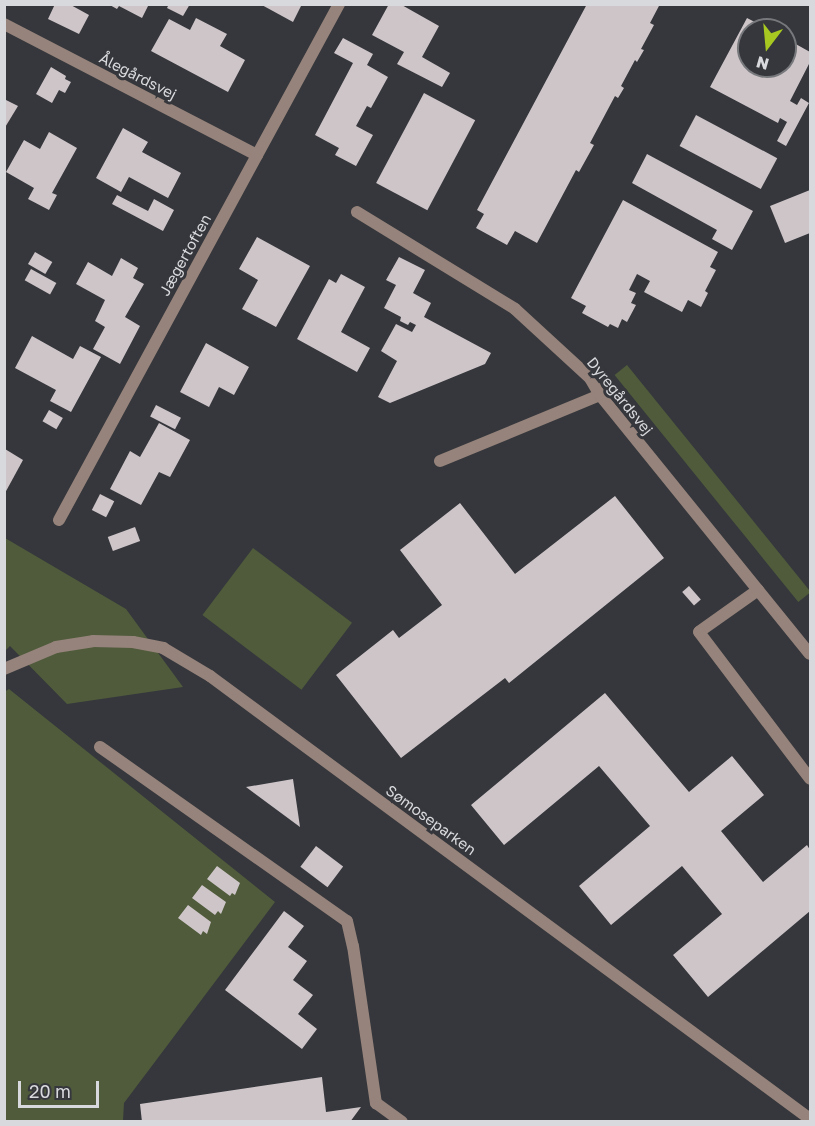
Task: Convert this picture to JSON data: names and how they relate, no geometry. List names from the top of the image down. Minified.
{"streets":{"street":["Ålegårdsvej","Jægertoften","Dyregårdsvej","Sømoseparken"]},"crossings":[["Ålegårdsvej","Jægertoften"]],"scale_bar":"20 m","north":"bottom"}
